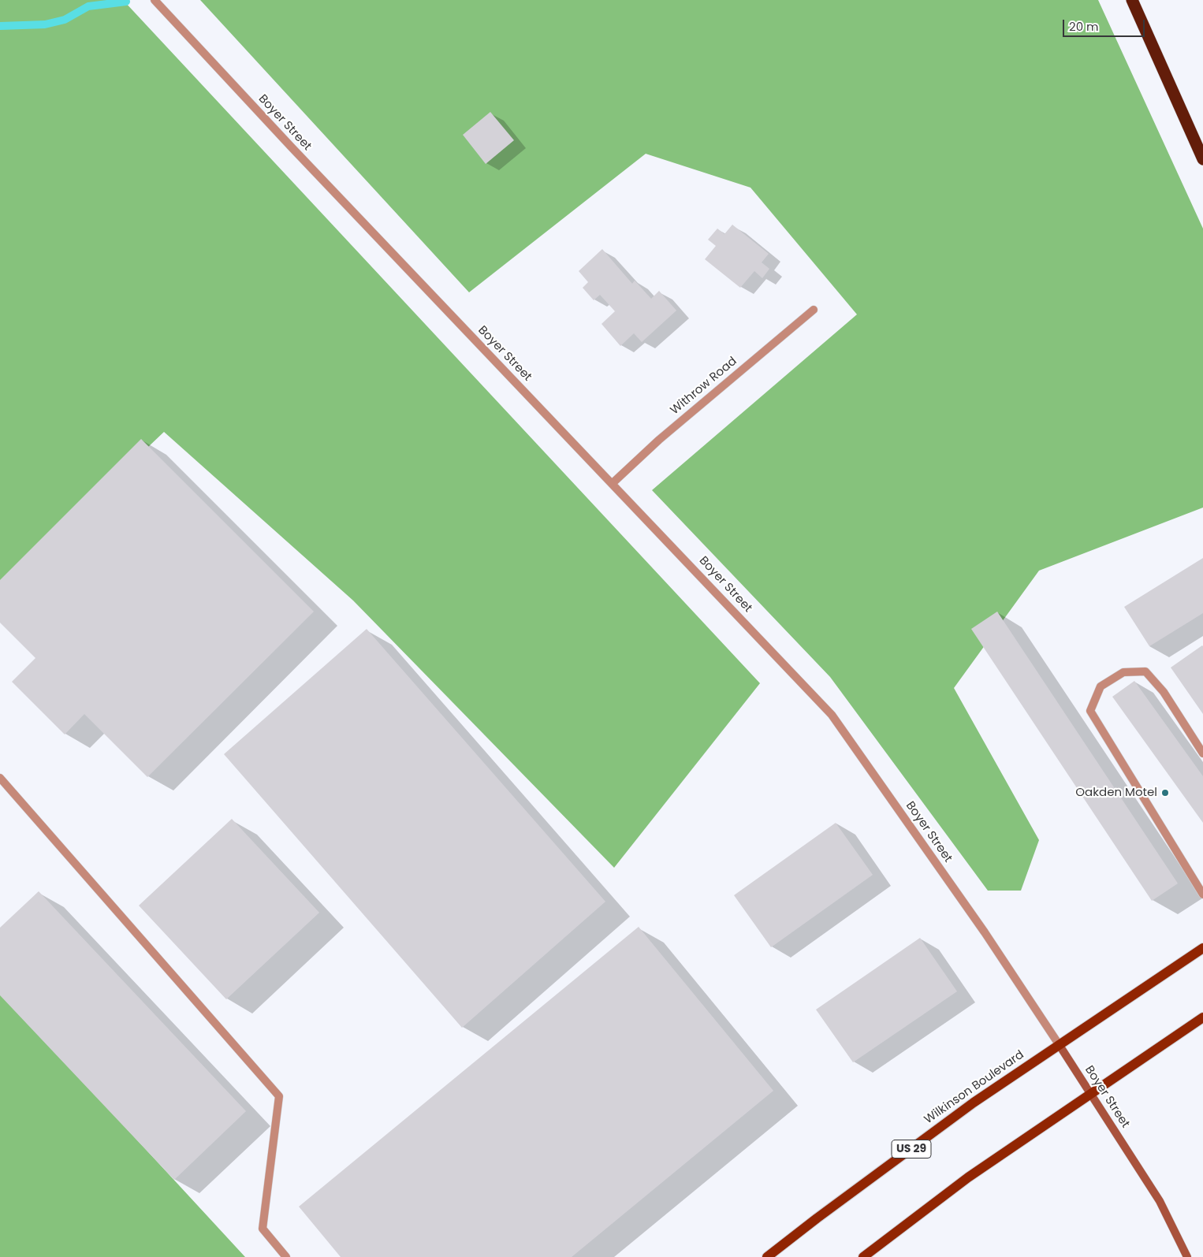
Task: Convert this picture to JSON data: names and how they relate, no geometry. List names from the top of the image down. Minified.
{"streets":{"main road":["Boyer Street","Wilkinson Boulevard","US 29"],"street":["Withrow Road"]},"crossings":[["Boyer Street","Withrow Road"],["Boyer Street","Wilkinson Boulevard"]],"places":["Oakden Motel"],"scale_bar":"20 m"}
